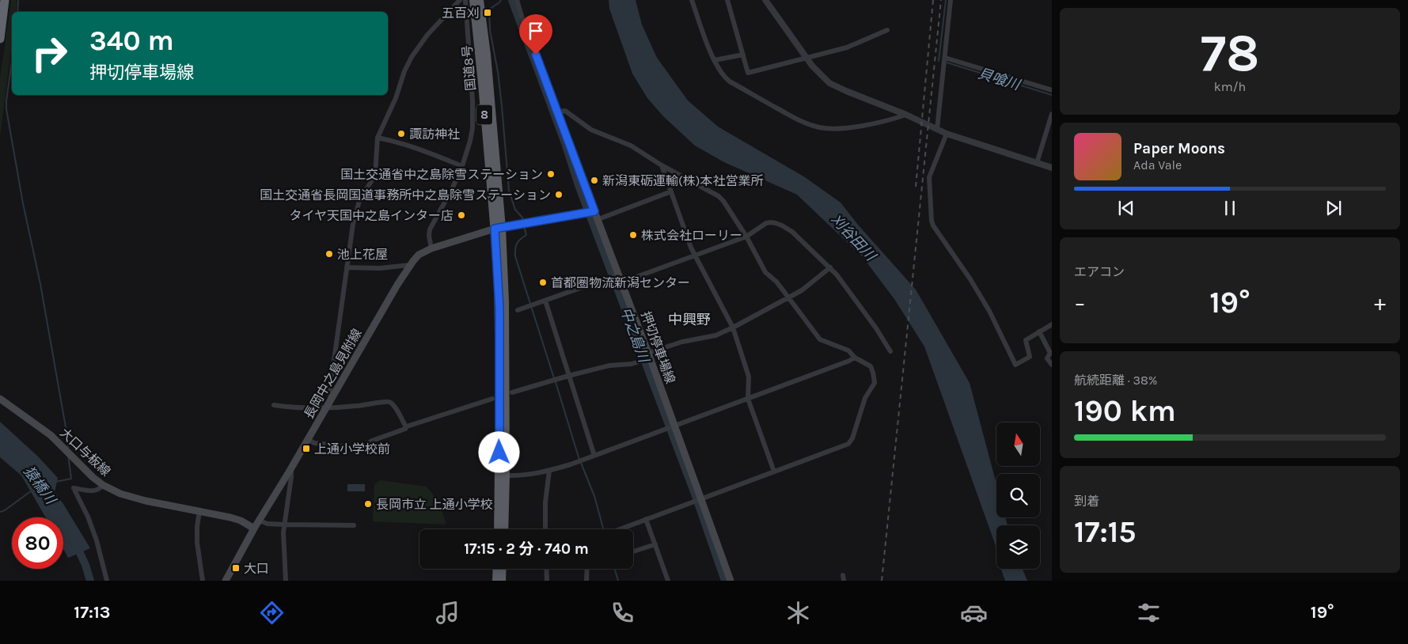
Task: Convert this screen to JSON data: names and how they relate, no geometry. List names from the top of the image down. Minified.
{"streets":{"highway":["国道8号","8"],"main road":["押切停車場線","長岡中之島見附線","大口与板線"]},"crossings":[["国道8号","8"],["国道8号","長岡中之島見附線"],["8","長岡中之島見附線"],["長岡中之島見附線","大口与板線"]],"districts":["中興野"],"water":["貝喰川","刈谷田川","中之島川","猿橋川"],"places":{"transit":["五百刈","上通小学校前","大口"],"other":["諏訪神社","国土交通省中之島除雪ステーション","新潟東砺運輸(株)本社営業所","国土交通省長岡国道事務所中之島除雪ステーション","タイヤ天国中之島インター店","株式会社ローリー","池上花屋","首都圏物流新潟センター","長岡市立 上通小学校"]},"north":"top","page":{"tile":[["78","km/h"],"エアコン",["航続距離 · 38%","190 km"],["到着","17:15"]],"turn":["340 m","押切停車場線"],"song":["Paper Moons","Ada Vale"],"heat":["−","19°","+"],"limit":"80","trip":"17:15 · 2 分 · 740 m","tabs":["17:13","19°"]}}
